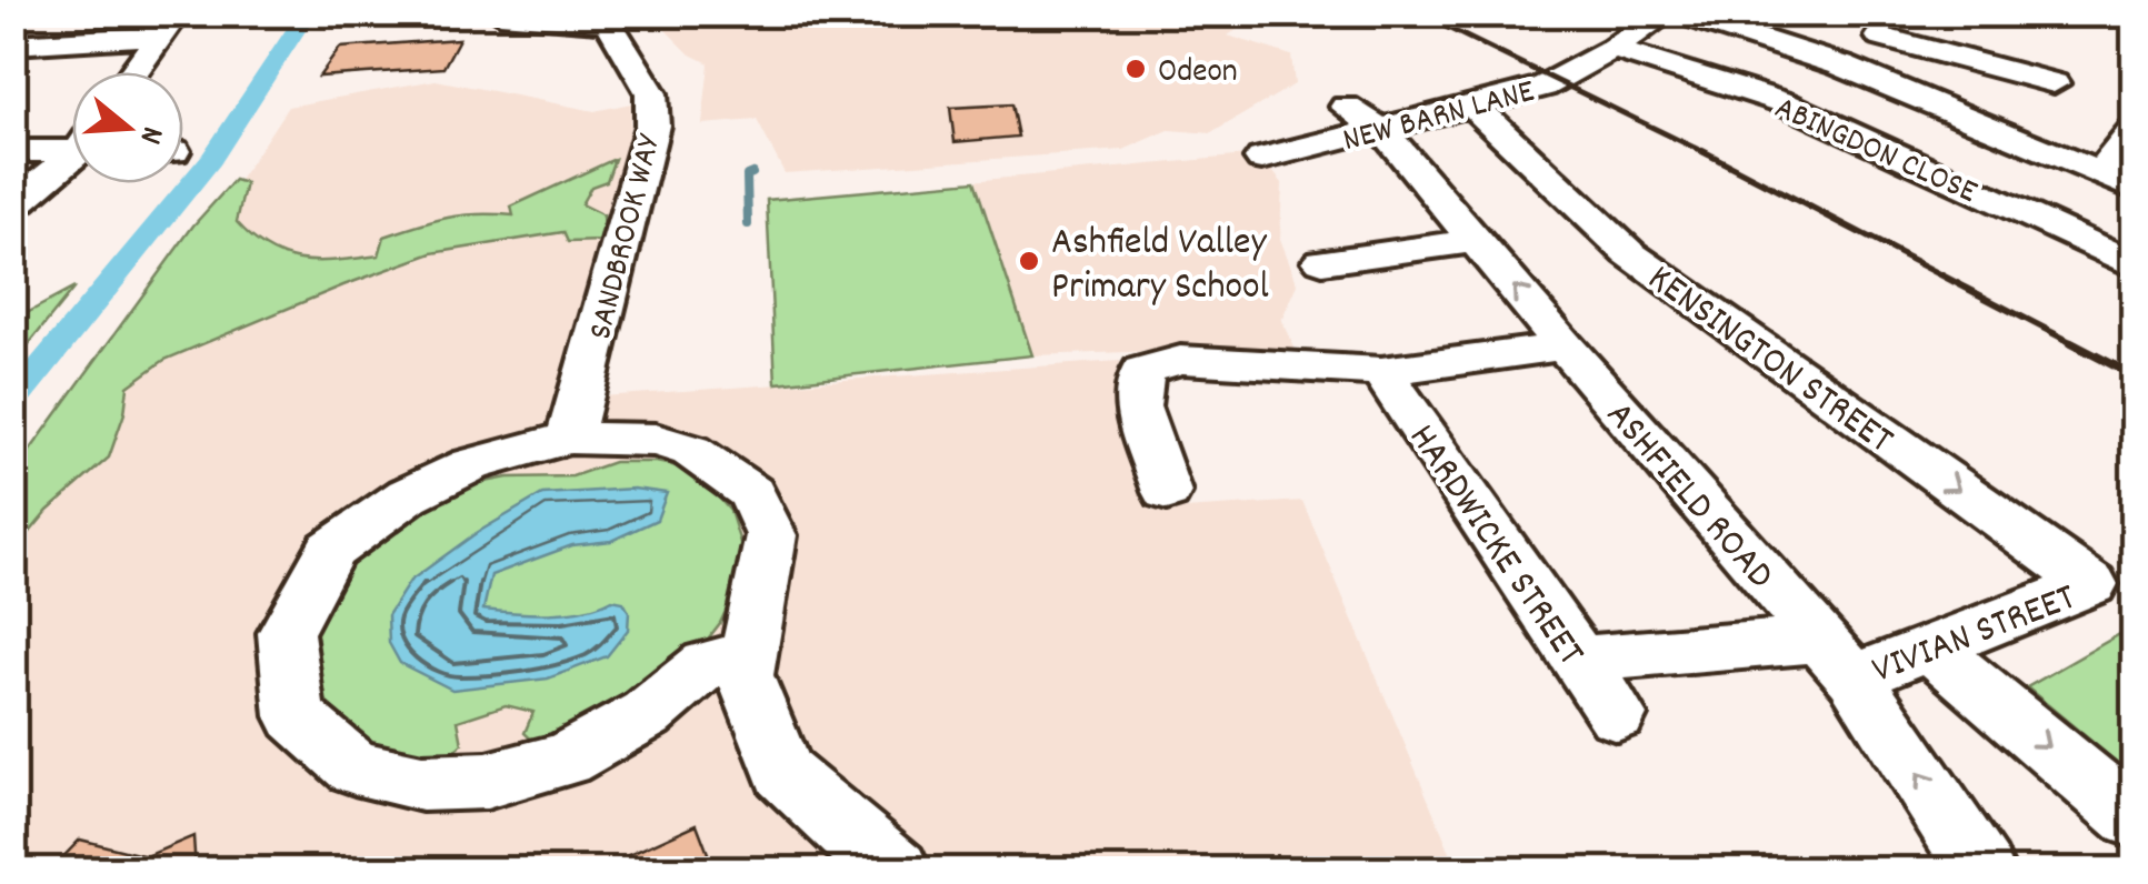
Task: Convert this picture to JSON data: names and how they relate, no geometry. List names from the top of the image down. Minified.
{"streets":{"street":["NEW BARN LANE","ABINGDON CLOSE","SANDBROOK WAY","KENSINGTON STREET","ASHFIELD ROAD","HARDWICKE STREET","VIVIAN STREET"]},"crossings":[["NEW BARN LANE","ABINGDON CLOSE"],["NEW BARN LANE","KENSINGTON STREET"],["NEW BARN LANE","ASHFIELD ROAD"],["KENSINGTON STREET","VIVIAN STREET"],["ASHFIELD ROAD","VIVIAN STREET"],["HARDWICKE STREET","VIVIAN STREET"]],"places":["Odeon","Ashfield Valley Primary School"],"north":"right"}
